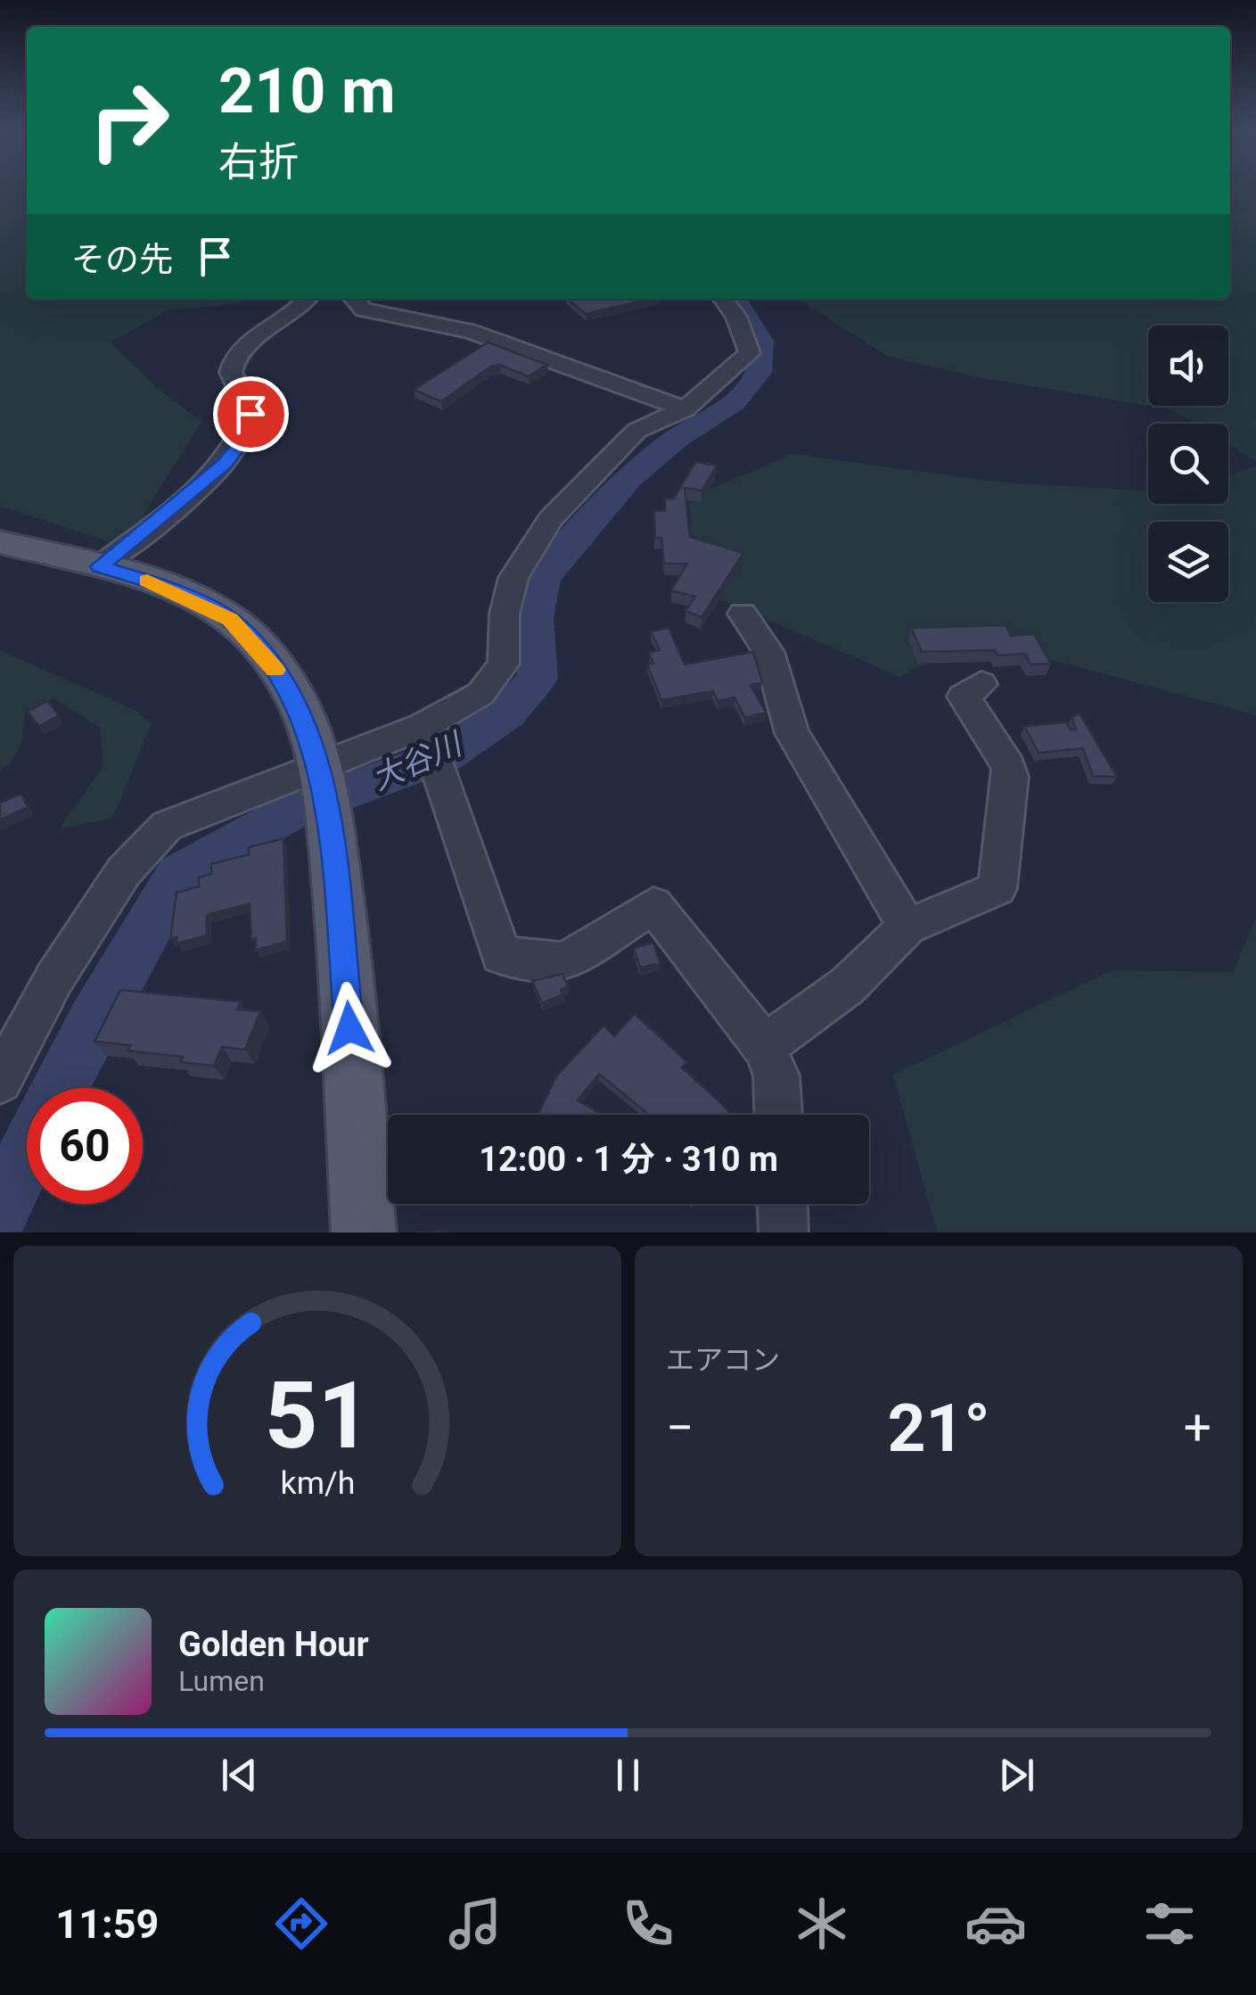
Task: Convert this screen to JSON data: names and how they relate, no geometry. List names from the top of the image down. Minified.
{"water":["大谷川"],"page":{"turn":["210 m","右折"],"then":"その先","limit":"60","trip":"12:00 · 1 分 · 310 m","tile":"エアコン","heat":["−","21°","+"],"song":["Golden Hour","Lumen"],"tabs":"11:59","gauge":["51","km/h"]}}
